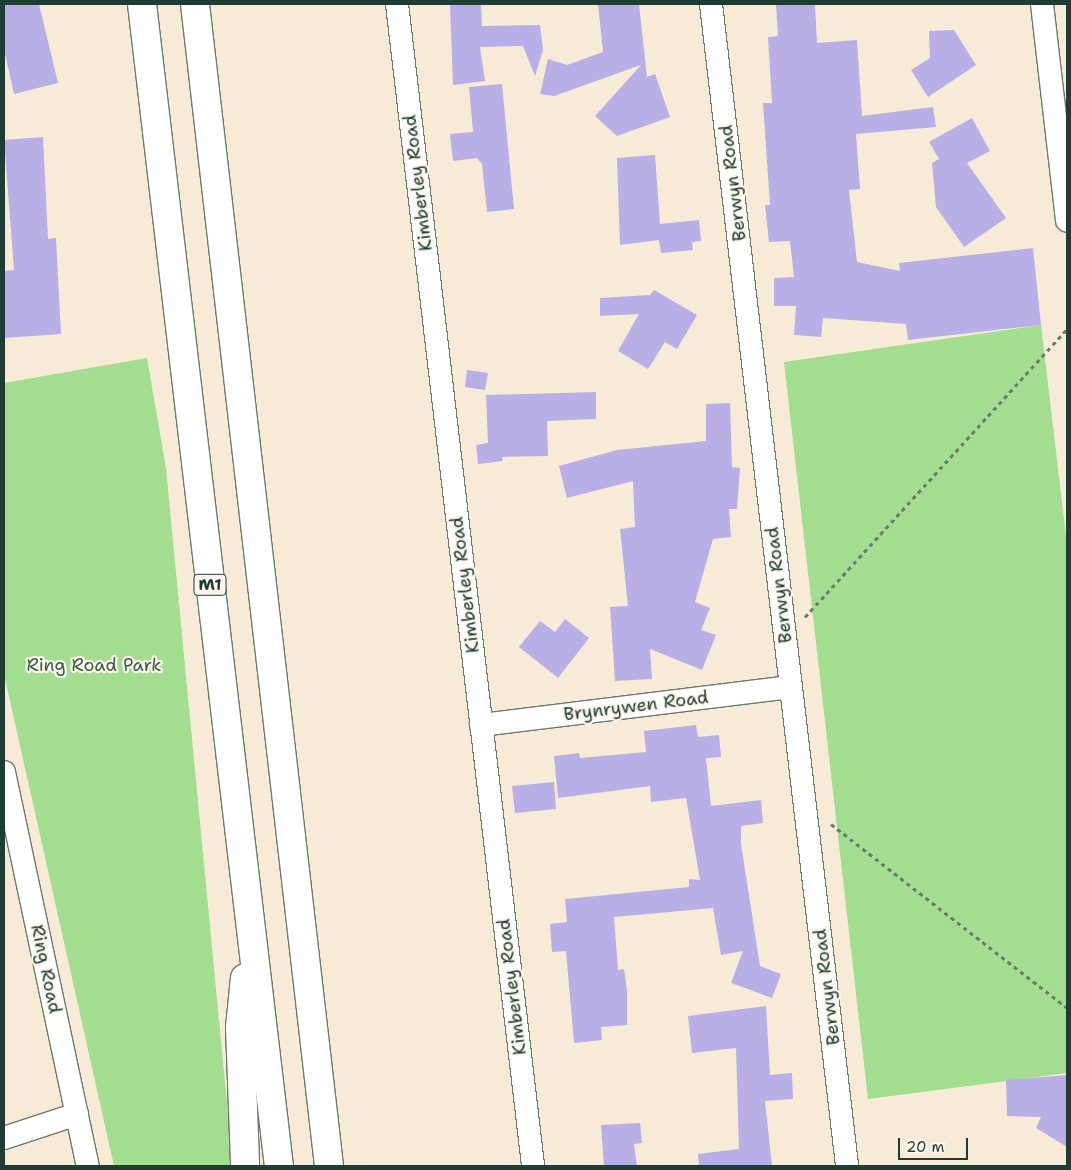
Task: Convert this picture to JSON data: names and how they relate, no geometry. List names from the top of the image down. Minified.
{"streets":{"highway":["M1"],"street":["Kimberley Road","Berwyn Road","Brynrywen Road","Ring Road"]},"crossings":[["Kimberley Road","Brynrywen Road"],["Berwyn Road","Brynrywen Road"]],"parks":["Ring Road Park"],"scale_bar":"20 m"}
